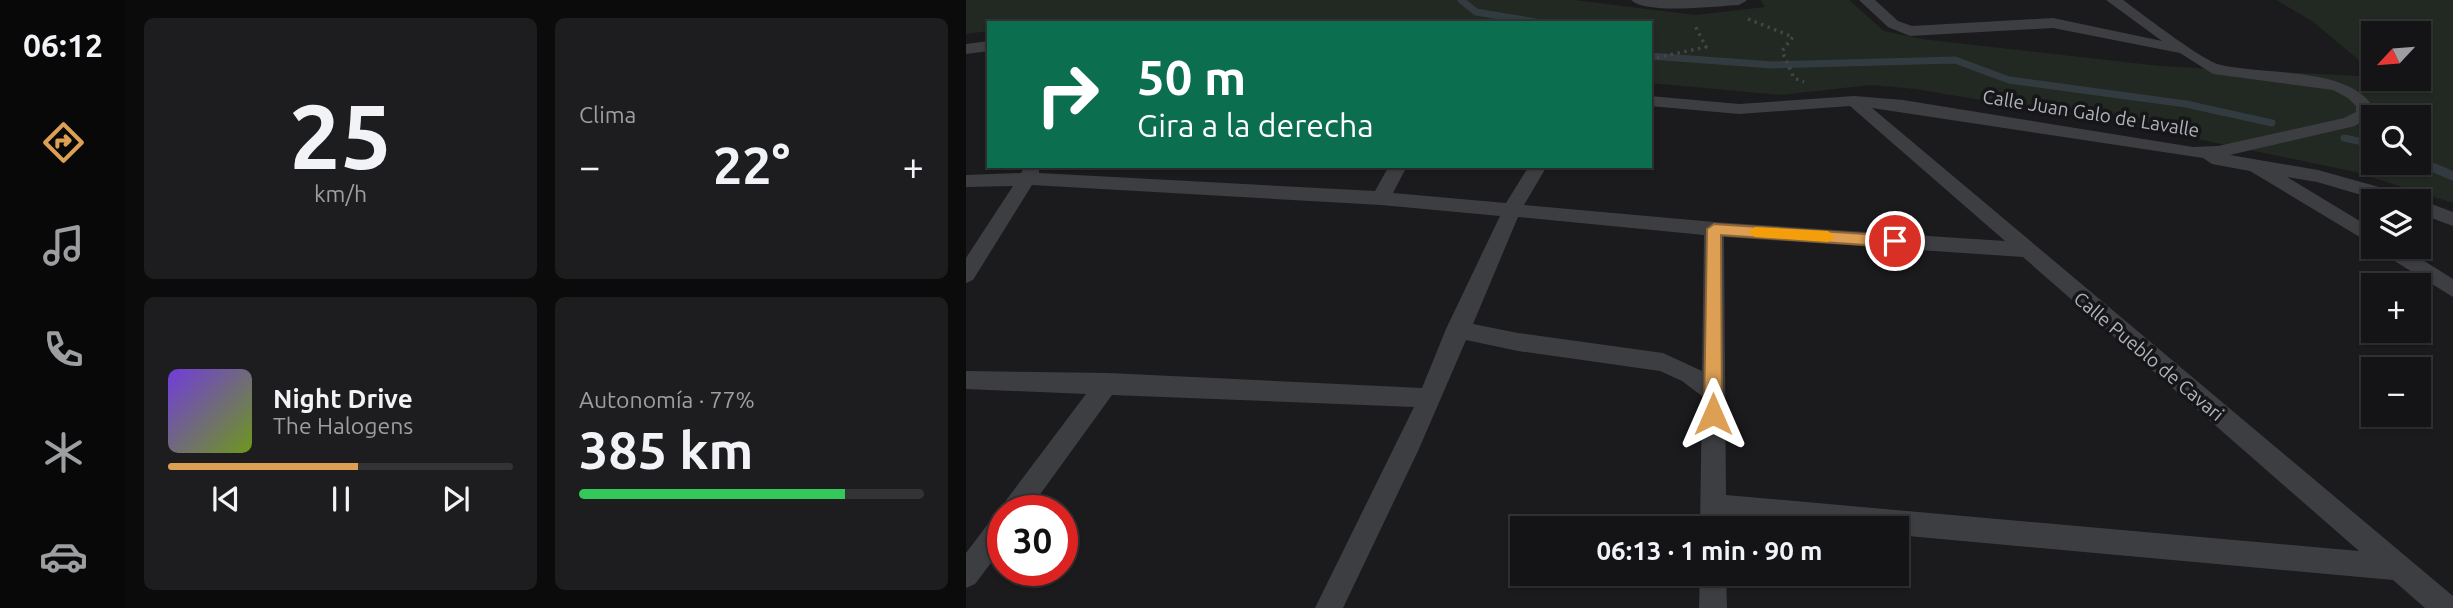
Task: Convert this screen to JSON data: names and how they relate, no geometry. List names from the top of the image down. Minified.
{"streets":{"street":["Calle Juan Galo de Lavalle","Calle Pueblo de Cavari"]},"crossings":[["Calle Juan Galo de Lavalle","Calle Pueblo de Cavari"]],"north":"bottom left","page":{"tabs":"06:12","tile":[["25","km/h"],"Clima",["Autonomía · 77%","385 km"]],"map_buttons":["+","−"],"turn":["50 m","Gira a la derecha"],"heat":["−","22°","+"],"song":["Night Drive","The Halogens"],"limit":"30","trip":"06:13 · 1 min · 90 m"}}
